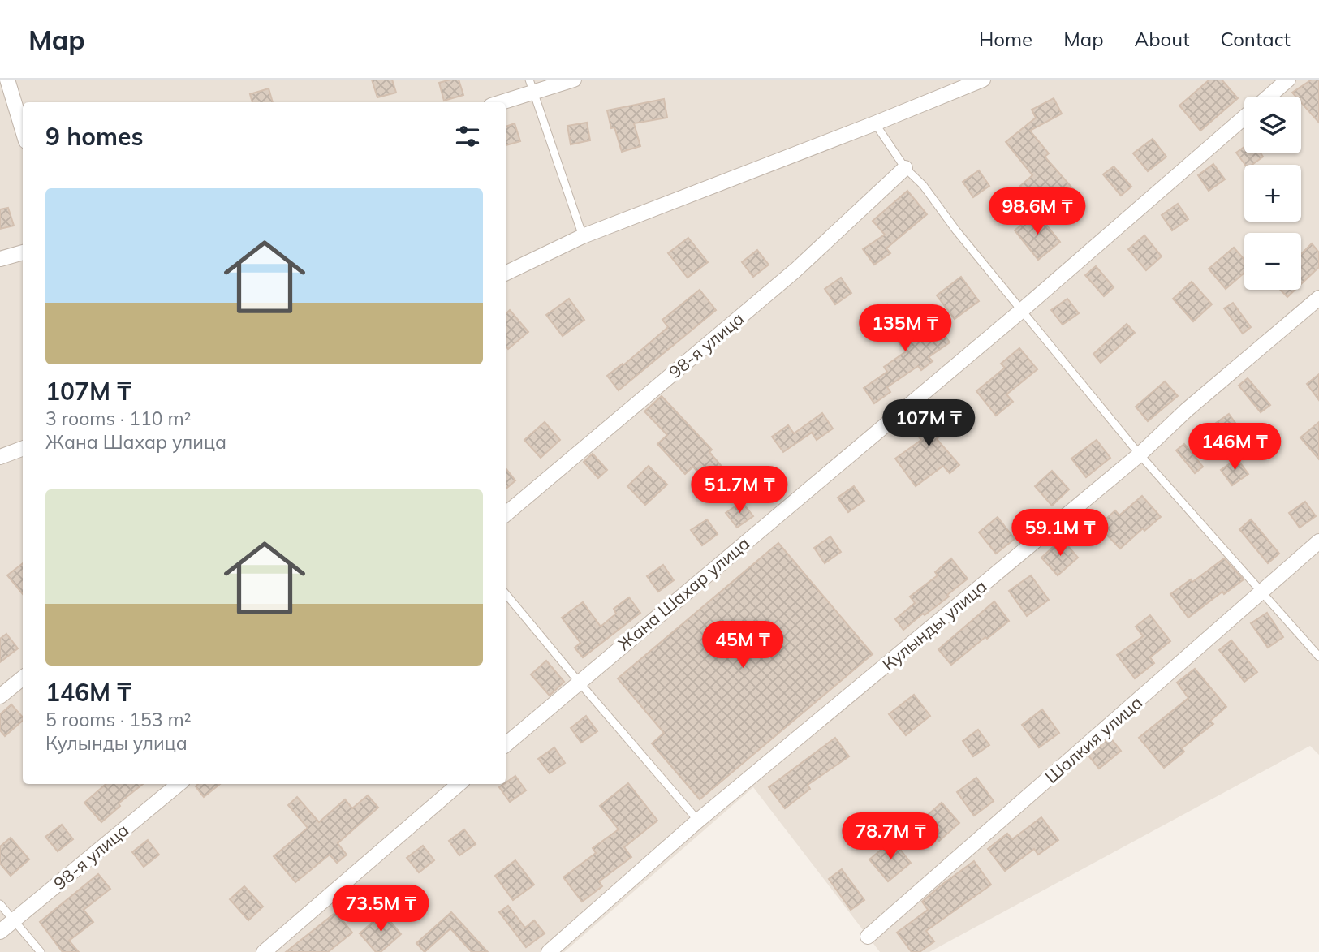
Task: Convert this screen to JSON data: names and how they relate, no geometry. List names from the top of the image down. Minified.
{"streets":{"street":["98-я улица","Жана Шахар улица","Кулынды улица","Шалкия улица"]},"page":{"header":"Map","nav":["Home","Map","About","Contact"],"map_buttons":["+","−"],"heading":"9 homes","list":[{"name":"107M ₸","note":"3 rooms · 110 m² · Жана Шахар улица"},{"name":"146M ₸","note":"5 rooms · 153 m² · Кулынды улица"}],"price":["98.6M ₸","135M ₸","107M ₸","146M ₸","51.7M ₸","59.1M ₸","45M ₸","78.7M ₸","73.5M ₸"]}}
